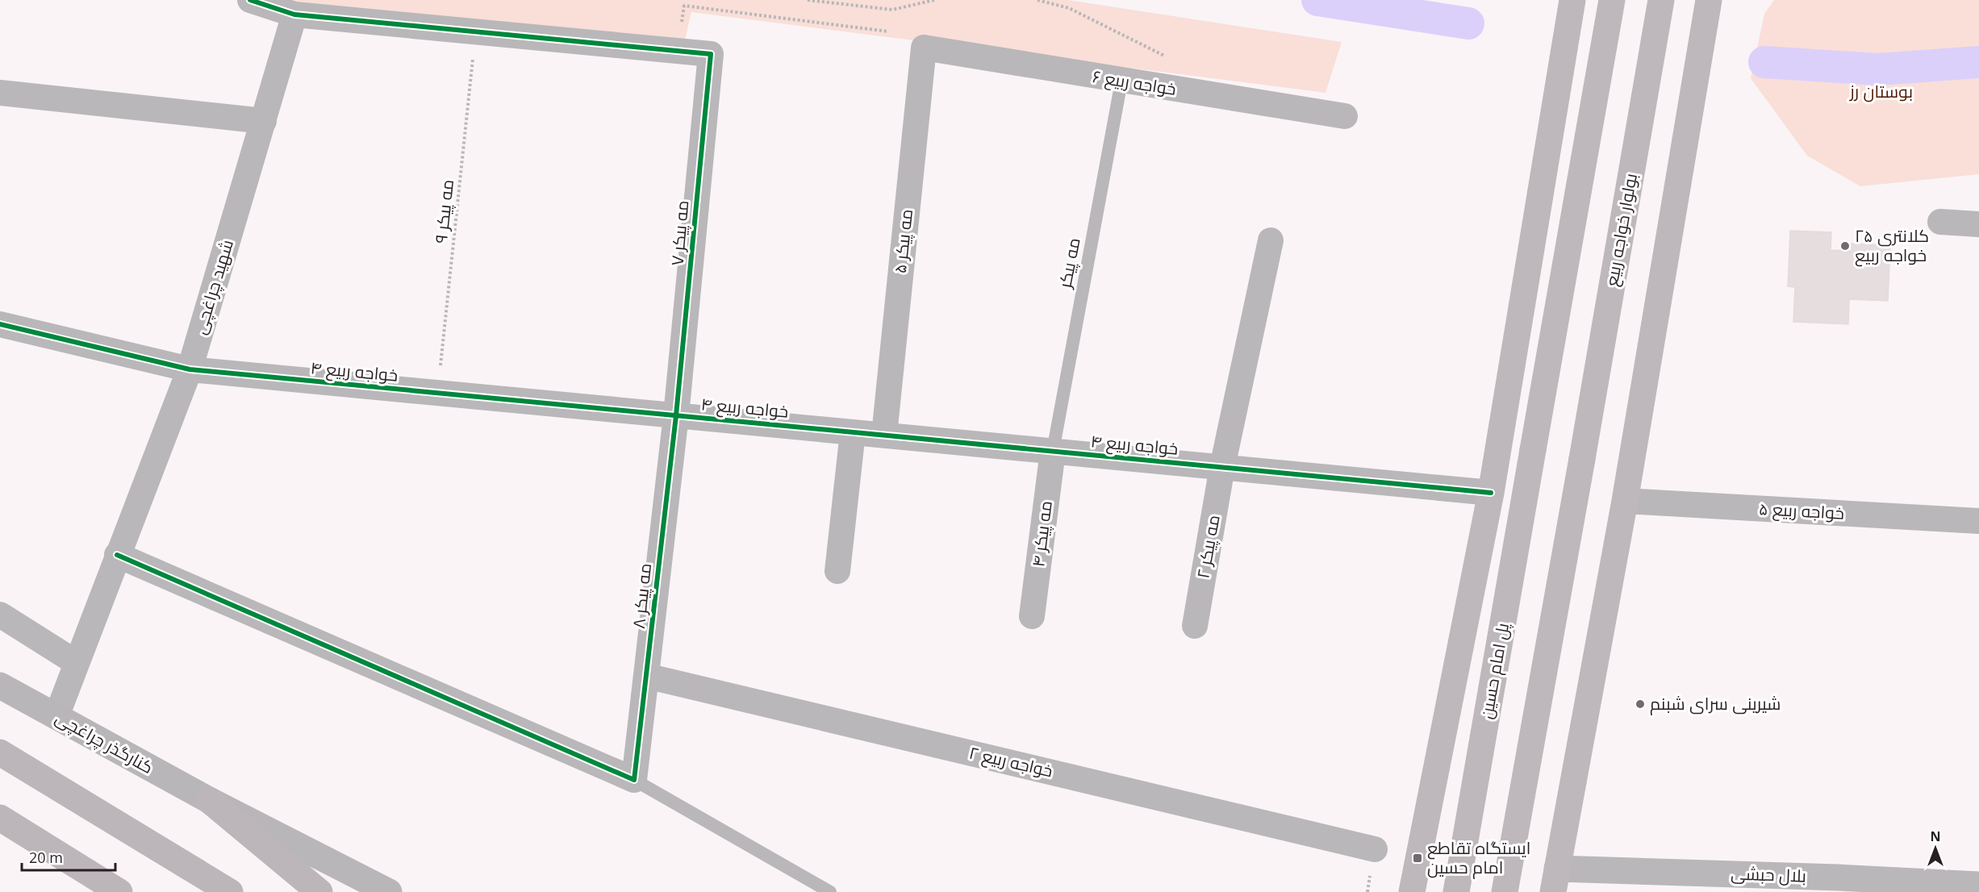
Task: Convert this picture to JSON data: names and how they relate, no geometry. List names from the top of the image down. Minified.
{"streets":{"main road":["بولوار خواجه ربیع","پل امام حسین","کنارگذر چراغچی"],"street":["خواجه ربیع ۶","مه پیکر ۷","مه پیکر ۵","شهید چراغچی","خواجه ربیع ۴","خواجه ربیع ۵","مه پیکر ۴","مه پیکر ۲","مه پیکر ۸","خواجه ربیع ۲","بلال حبشی"],"lane":["مه پیکر"],"path":["مه پیکر ۹"]},"crossings":[["خواجه ربیع ۶","مه پیکر ۵"],["خواجه ربیع ۶","مه پیکر"],["مه پیکر ۹","مه پیکر ۷"],["مه پیکر ۹","خواجه ربیع ۴"],["مه پیکر ۷","خواجه ربیع ۴"],["مه پیکر ۷","مه پیکر ۸"],["مه پیکر ۵","خواجه ربیع ۴"],["مه پیکر","خواجه ربیع ۴"],["مه پیکر","مه پیکر ۴"],["شهید چراغچی","خواجه ربیع ۴"],["شهید چراغچی","کنارگذر چراغچی"],["خواجه ربیع ۴","مه پیکر ۴"],["خواجه ربیع ۴","مه پیکر ۲"],["خواجه ربیع ۴","مه پیکر ۸"],["مه پیکر ۸","خواجه ربیع ۲"]],"parks":["بوستان رز"],"places":{"other":["کلانتری ٢۵ خواجه ربیع","شیرینی سرای شبنم"],"transit":["ایستگاه تقاطع امام حسین"]},"scale_bar":"20 m","north":"top"}
